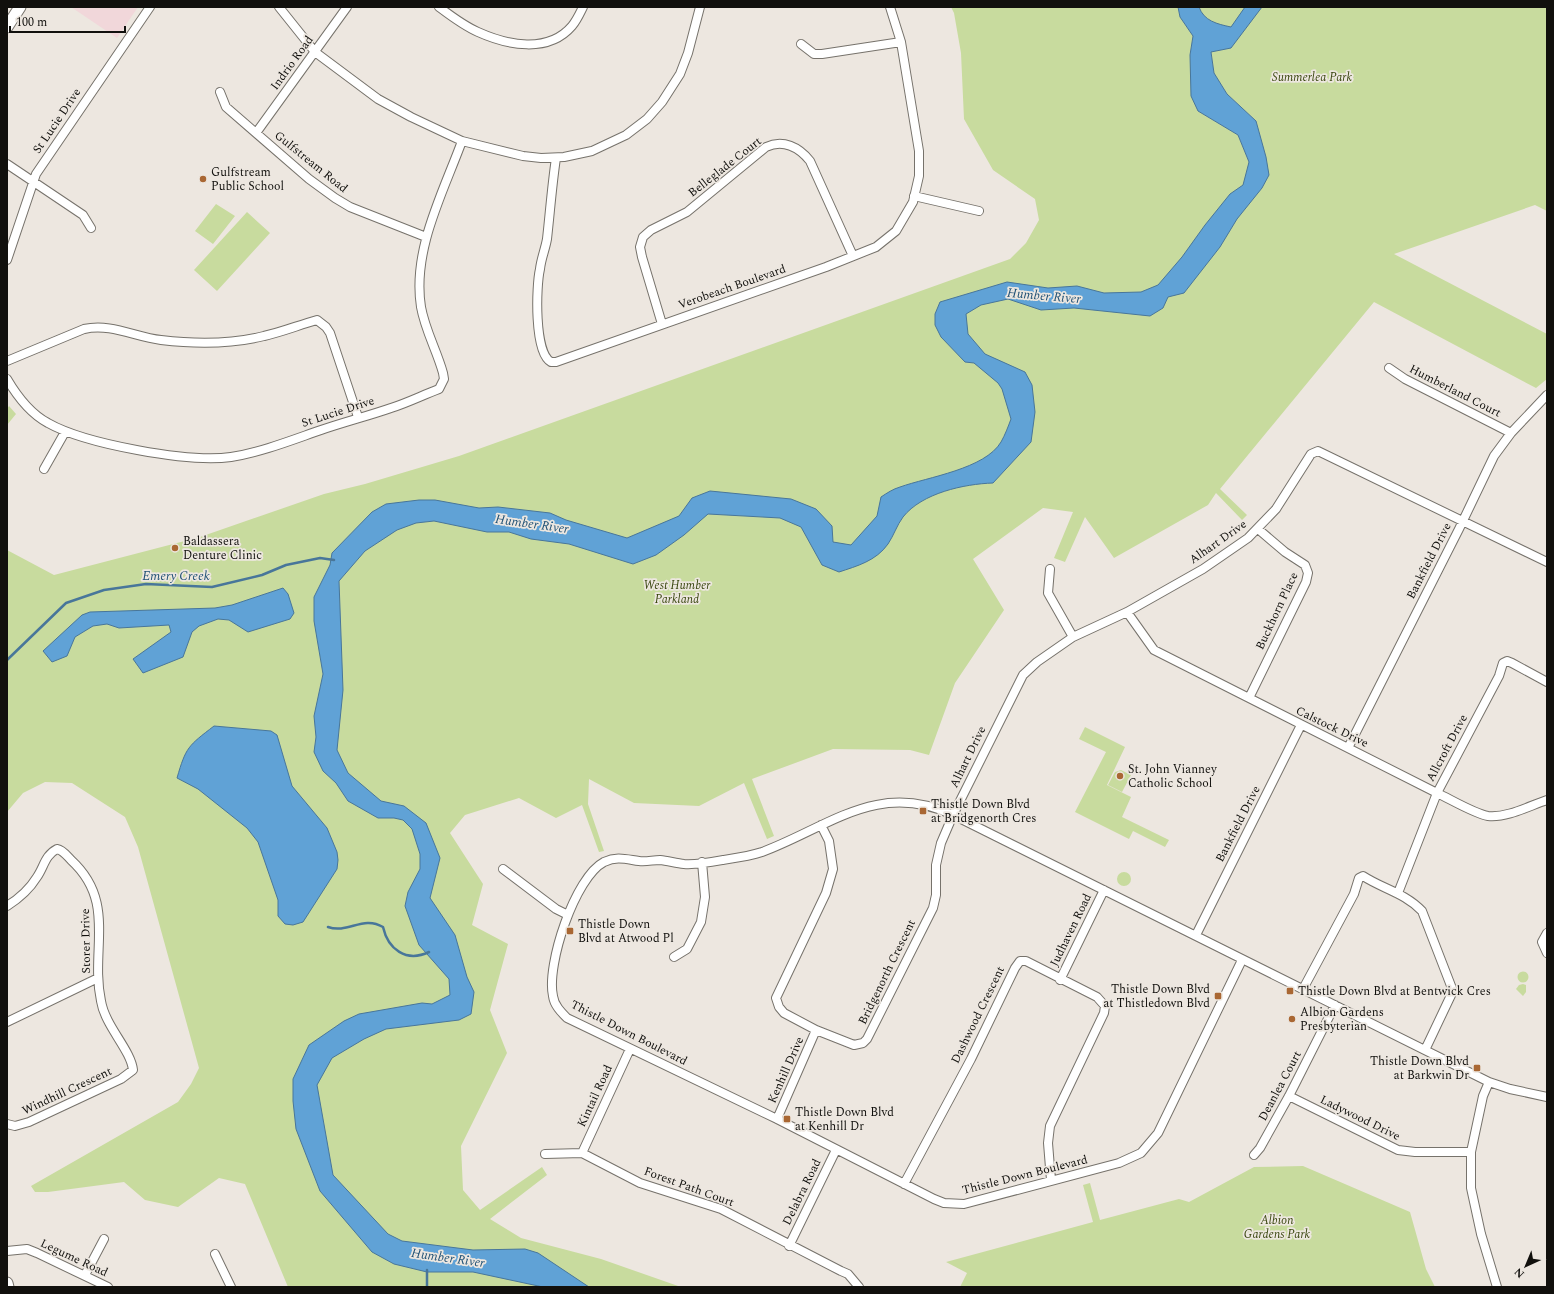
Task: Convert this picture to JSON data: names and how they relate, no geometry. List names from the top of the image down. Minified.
{"streets":{"street":["Indrio Road","St Lucie Drive","Gulfstream Road","Belleglade Court","Verobeach Boulevard","Humberland Court","Alhart Drive","Bankfield Drive","Buckhorn Place","Calstock Drive","Allcroft Drive","Judhaven Road","Storer Drive","Bridgenorth Crescent","Dashwood Crescent","Thistle Down Boulevard","Kenhill Drive","Deanlea Court","Windhill Crescent","Kintail Road","Ladywood Drive","Forest Path Court","Delabra Road","Legume Road"]},"crossings":[["Indrio Road","Gulfstream Road"],["St Lucie Drive","Gulfstream Road"],["Belleglade Court","Verobeach Boulevard"],["Humberland Court","Bankfield Drive"],["Alhart Drive","Bankfield Drive"],["Alhart Drive","Buckhorn Place"],["Alhart Drive","Calstock Drive"],["Alhart Drive","Bridgenorth Crescent"],["Alhart Drive","Thistle Down Boulevard"],["Bankfield Drive","Calstock Drive"],["Bankfield Drive","Thistle Down Boulevard"],["Buckhorn Place","Calstock Drive"],["Calstock Drive","Allcroft Drive"],["Judhaven Road","Dashwood Crescent"],["Judhaven Road","Thistle Down Boulevard"],["Storer Drive","Windhill Crescent"],["Bridgenorth Crescent","Thistle Down Boulevard"],["Bridgenorth Crescent","Kenhill Drive"],["Dashwood Crescent","Thistle Down Boulevard"],["Thistle Down Boulevard","Kenhill Drive"],["Thistle Down Boulevard","Deanlea Court"],["Thistle Down Boulevard","Kintail Road"],["Thistle Down Boulevard","Delabra Road"],["Deanlea Court","Ladywood Drive"],["Kintail Road","Forest Path Court"],["Forest Path Court","Delabra Road"]],"water":["Humber River","Emery Creek"],"parks":["Summerlea Park","West Humber Parkland","Albion Gardens Park"],"places":{"other":["Gulfstream Public School","Baldassera Denture Clinic","St. John Vianney Catholic School","Albion Gardens Presbyterian"],"transit":["Thistle Down Blvd at Bridgenorth Cres","Thistle Down Blvd at Atwood Pl","Thistle Down Blvd at Bentwick Cres","Thistle Down Blvd at Thistledown Blvd","Thistle Down Blvd at Barkwin Dr","Thistle Down Blvd at Kenhill Dr"]},"scale_bar":"100 m","north":"bottom left"}
